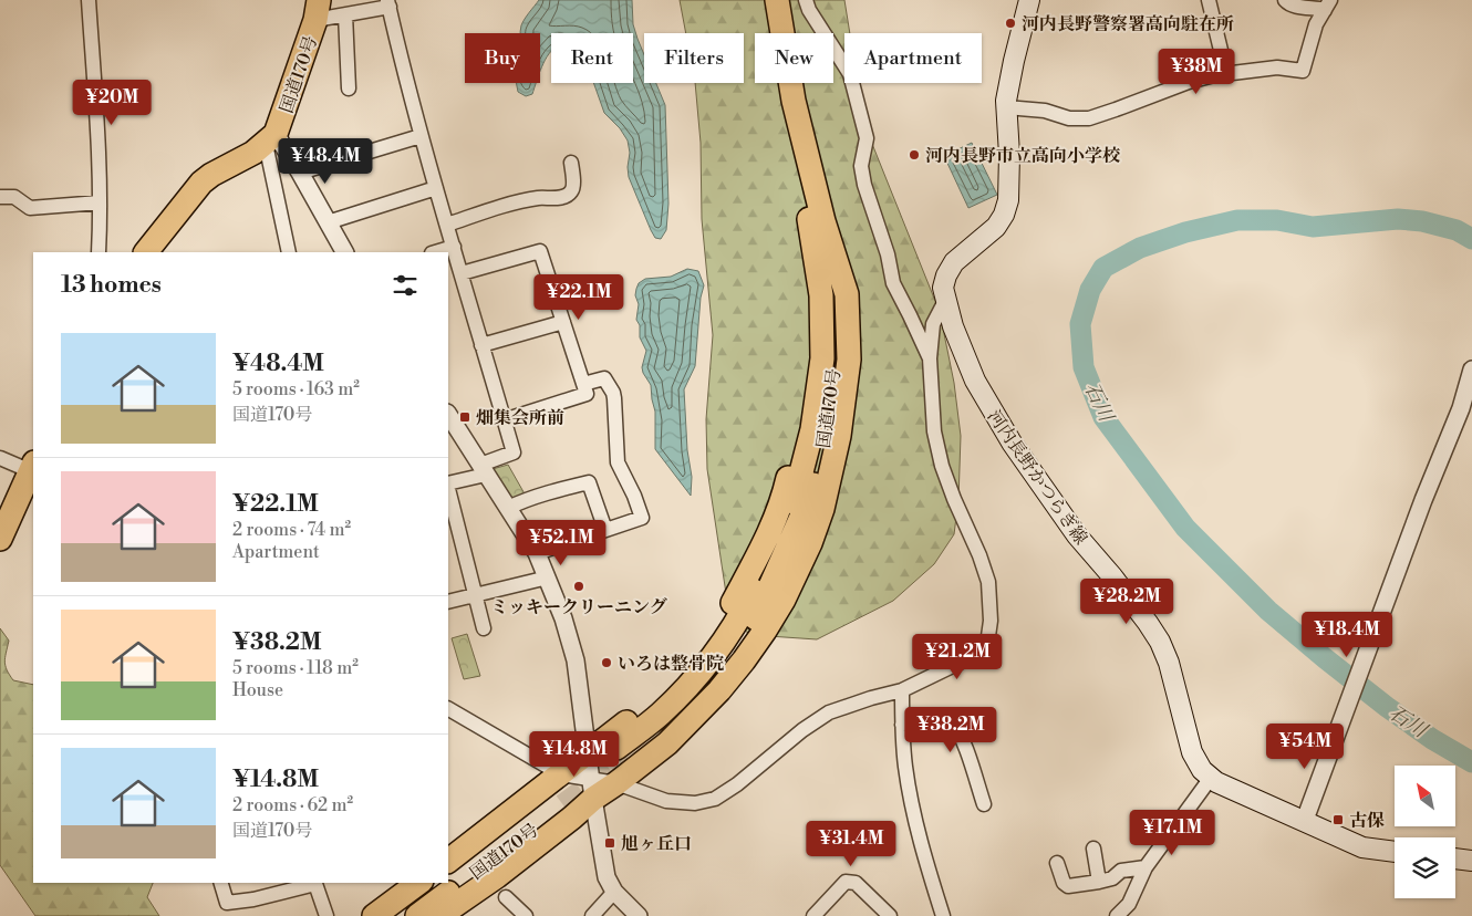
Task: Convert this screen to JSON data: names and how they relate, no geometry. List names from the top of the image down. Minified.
{"streets":{"highway":["国道170号"],"main road":["河内長野かつらぎ線"]},"water":["石川"],"places":{"other":["河内長野警察署高向駐在所","河内長野市立高向小学校","ミッキークリーニング","いろは整骨院"],"transit":["畑集会所前","古保","旭ヶ丘口"]},"north":"top left","page":{"chip":["Buy","Rent","Filters","New","Apartment"],"price":["¥38M","¥20M","¥48.4M","¥22.1M","¥52.1M","¥28.2M","¥18.4M","¥21.2M","¥38.2M","¥54M","¥14.8M","¥17.1M","¥31.4M"],"heading":"13 homes","list":[{"name":"¥48.4M","note":"5 rooms · 163 m² · 国道170号"},{"name":"¥22.1M","note":"2 rooms · 74 m² · Apartment"},{"name":"¥38.2M","note":"5 rooms · 118 m² · House"},{"name":"¥14.8M","note":"2 rooms · 62 m² · 国道170号"}]}}
